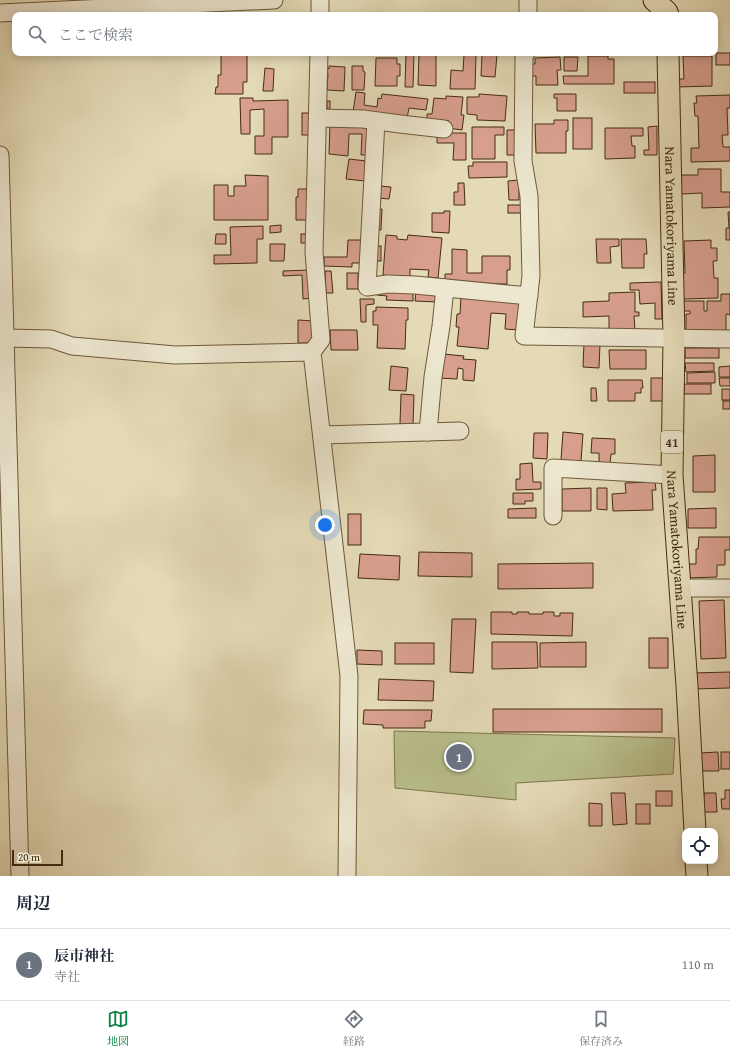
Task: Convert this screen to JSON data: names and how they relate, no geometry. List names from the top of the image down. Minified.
{"streets":{"main road":["Nara Yamatokoriyama Line","41"]},"scale_bar":"20 m","page":{"search":"ここで検索","pins":"1","scale":"20 m","heading":"周辺","list":[{"mark":"1","name":"辰市神社","note":"寺社","value":"110 m"}],"nav":["地図","経路","保存済み"]}}
